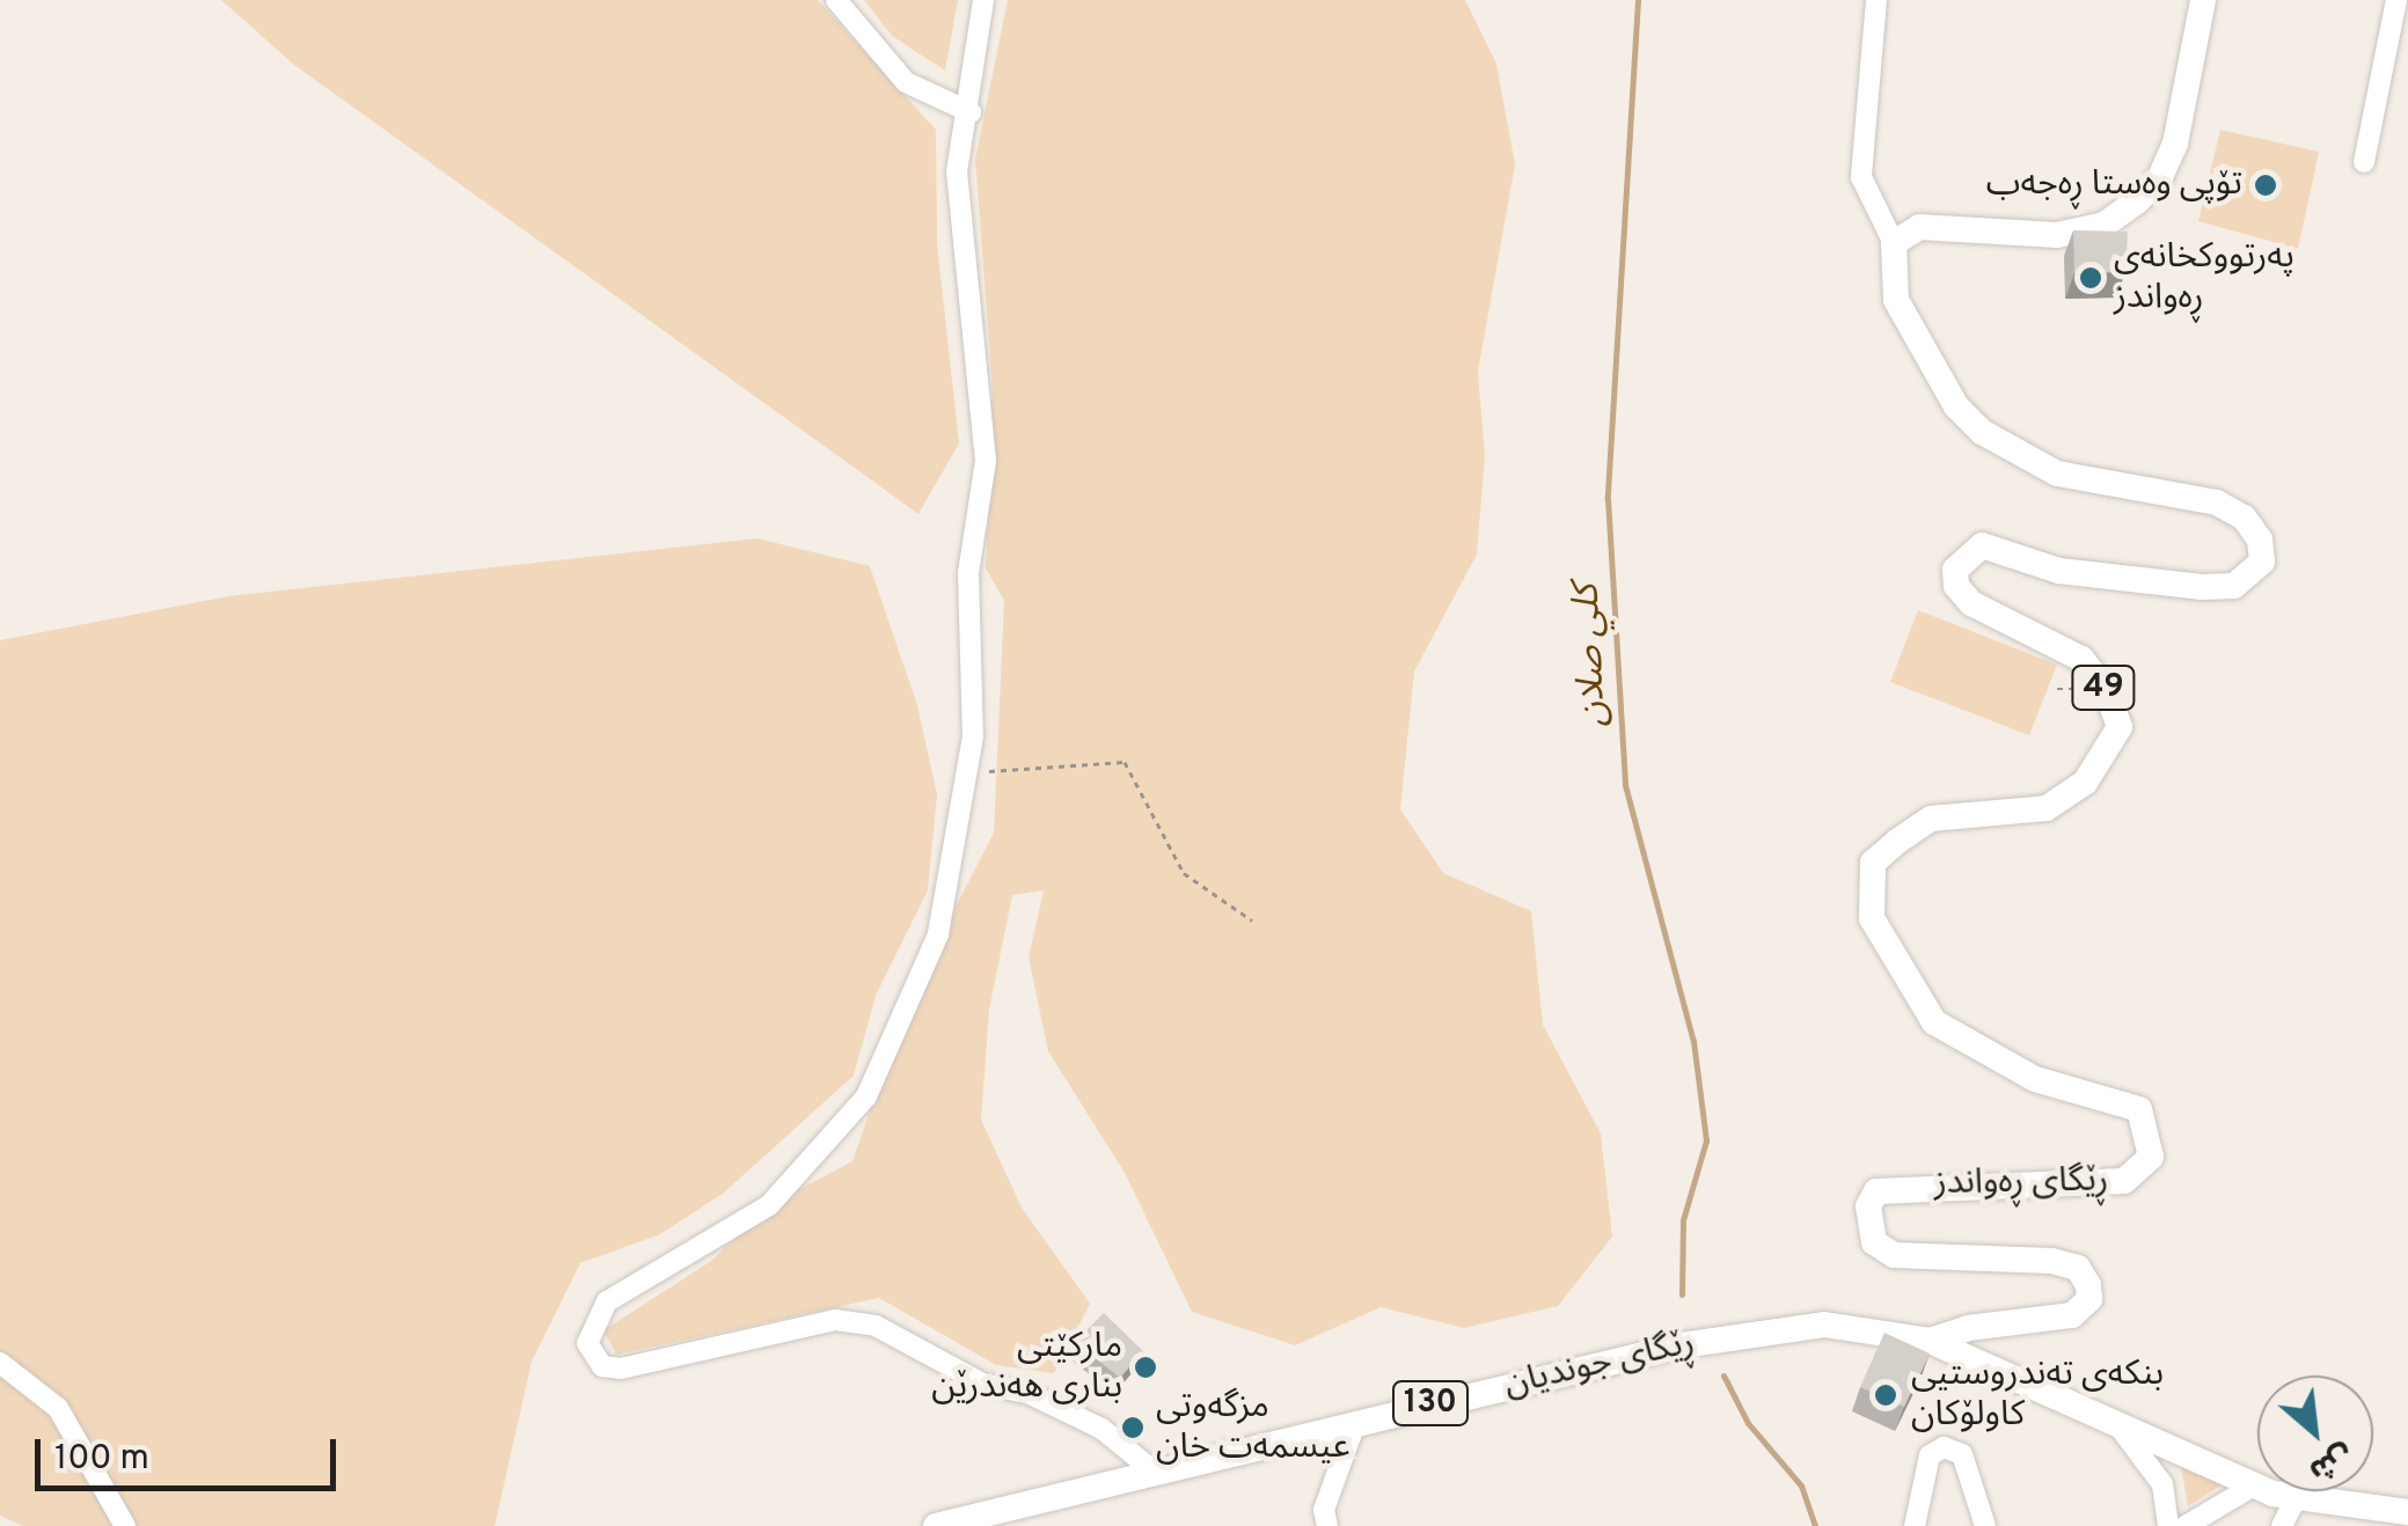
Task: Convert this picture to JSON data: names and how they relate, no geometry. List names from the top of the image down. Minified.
{"streets":{"main road":["49","ڕێگای ڕەواندز","ڕێگای جوندیان","130"]},"crossings":[["ڕێگای ڕەواندز","ڕێگای جوندیان"]],"water":["كلي صلان"],"places":["تۆپی وەستا ڕەجەب","پەرتووکخانەی ڕەواندز","مارکێتی بناری هەندرێن","بنکەی تەندروستیی کاولۆکان","مزگەوتی عیسمەت خان"],"scale_bar":"100 m","north":"bottom right"}
